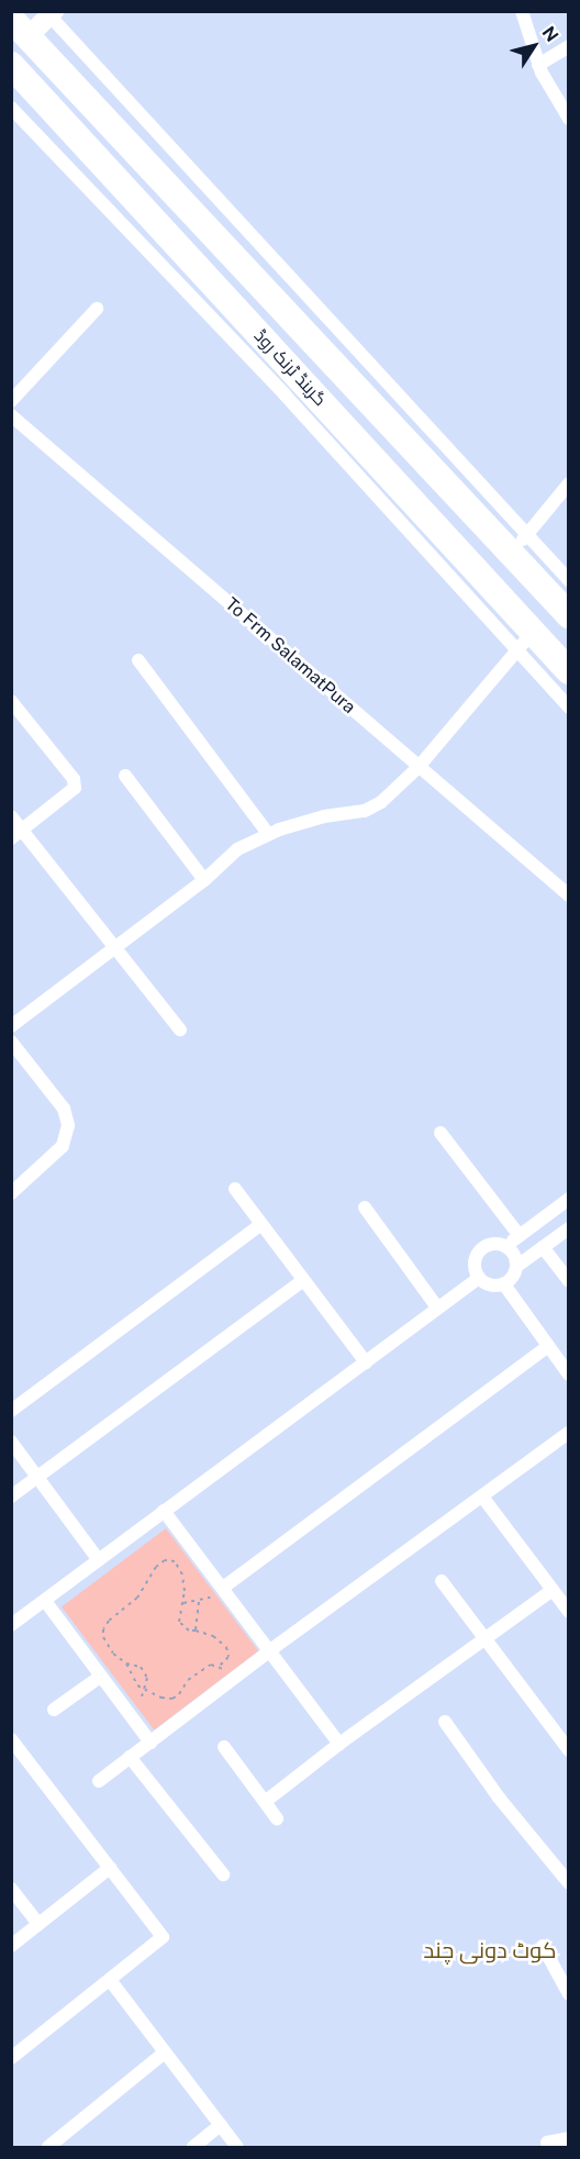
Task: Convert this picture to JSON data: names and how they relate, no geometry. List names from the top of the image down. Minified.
{"streets":{"highway":["گرینڈ ٹرنک روڈ"],"street":["To Frm SalamatPura"]},"districts":["کوٹ دونی چند"],"north":"top right"}
